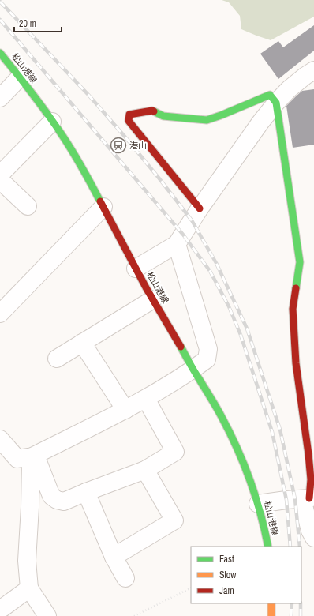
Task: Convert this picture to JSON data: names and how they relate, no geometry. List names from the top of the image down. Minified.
{"streets":{"street":["松山港線"]},"places":{"station":["港山"]},"legend":["Fast","Slow","Jam"],"scale_bar":"20 m"}
